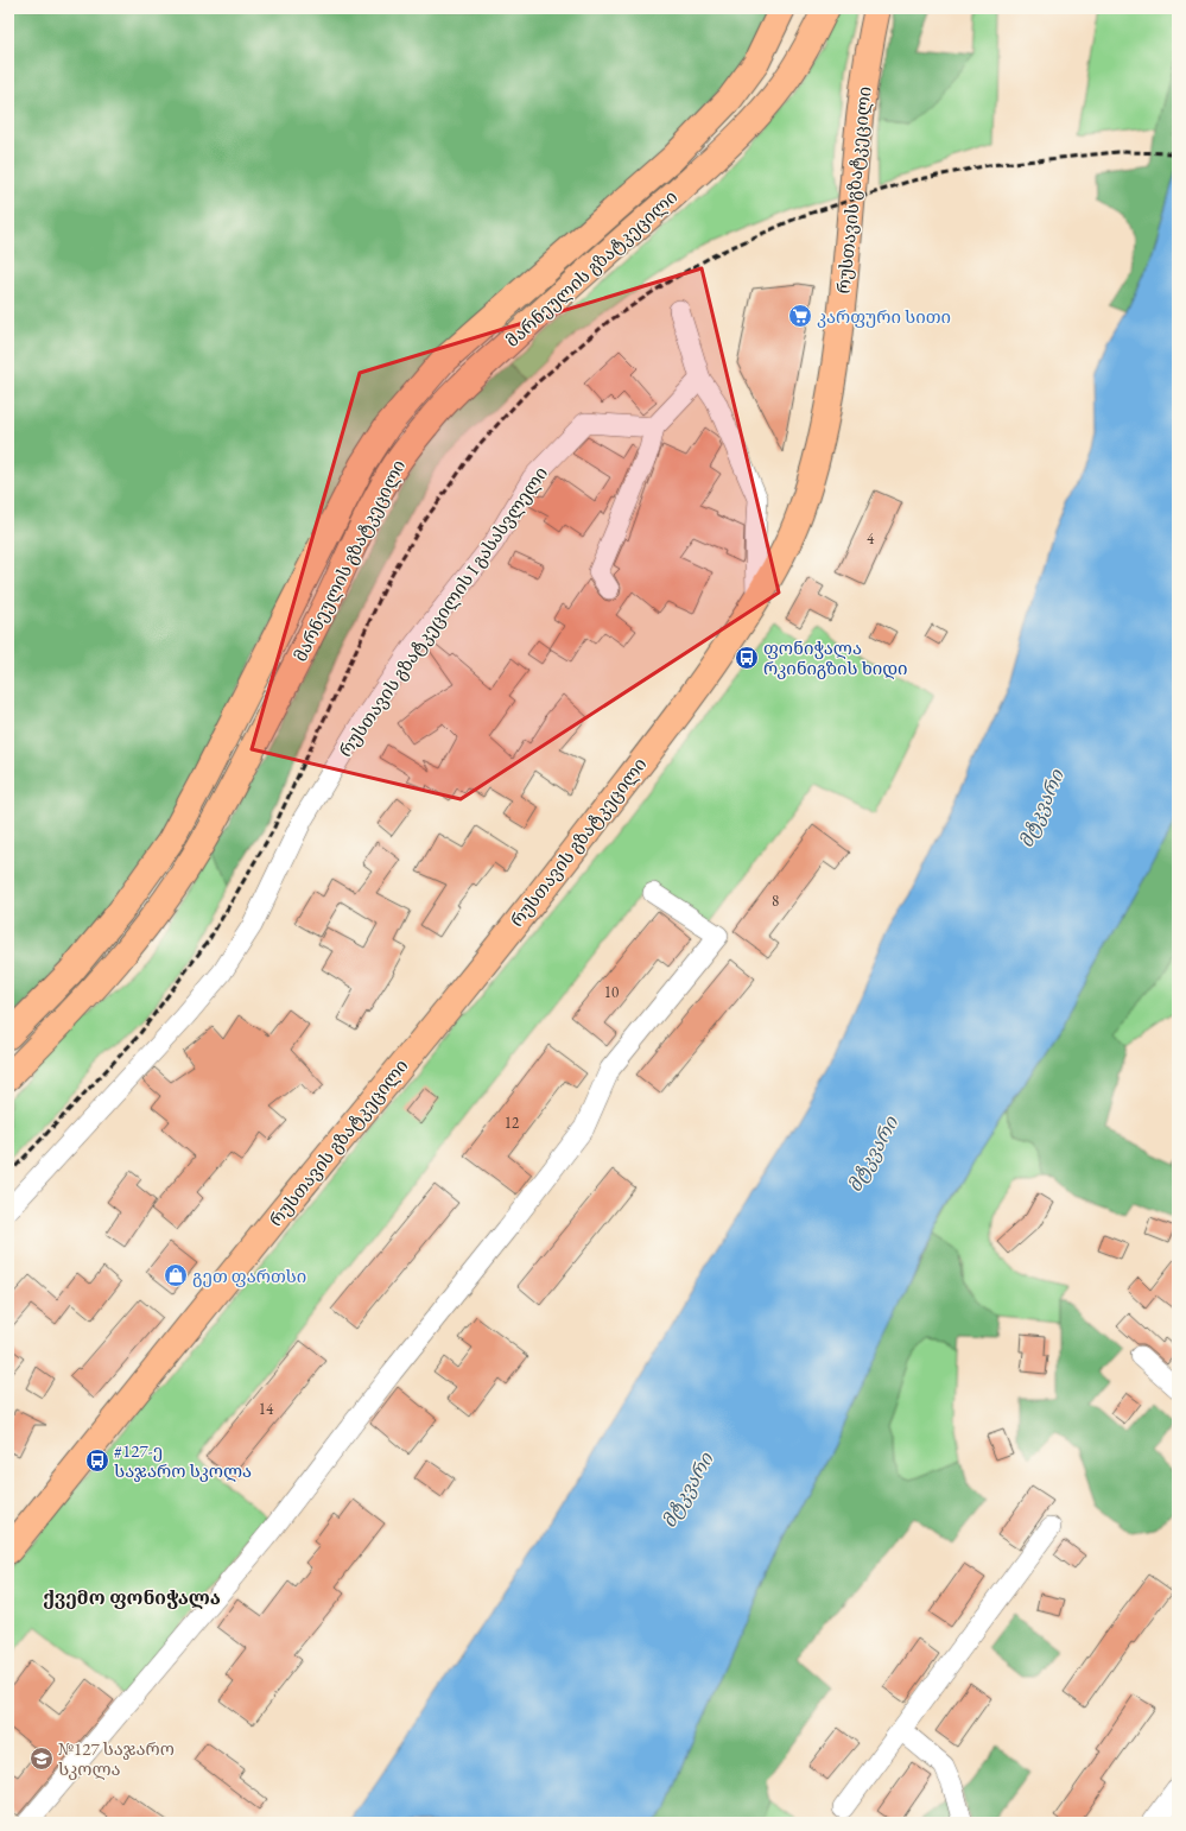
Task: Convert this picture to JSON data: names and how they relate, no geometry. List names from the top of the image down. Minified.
{"streets":{"highway":["რუსთავის გზატკეცილი","მარნეულის გზატკეცილი"],"street":["რუსთავის გზატკეცილის I გასასვლელი"]},"districts":["ქვემო ფონიჭალა"],"water":["მტკვარი"],"places":{"supermarket":["კარფური სითი"],"bus stop":["ფონიჭალა რკინიგზის ხიდი","#127-ე საჯარო სკოლა"],"shop":["გეთ ფართსი"],"school or university":["№127 საჯარო სკოლა"]},"house_numbers":["4","8","10","12","14"]}
